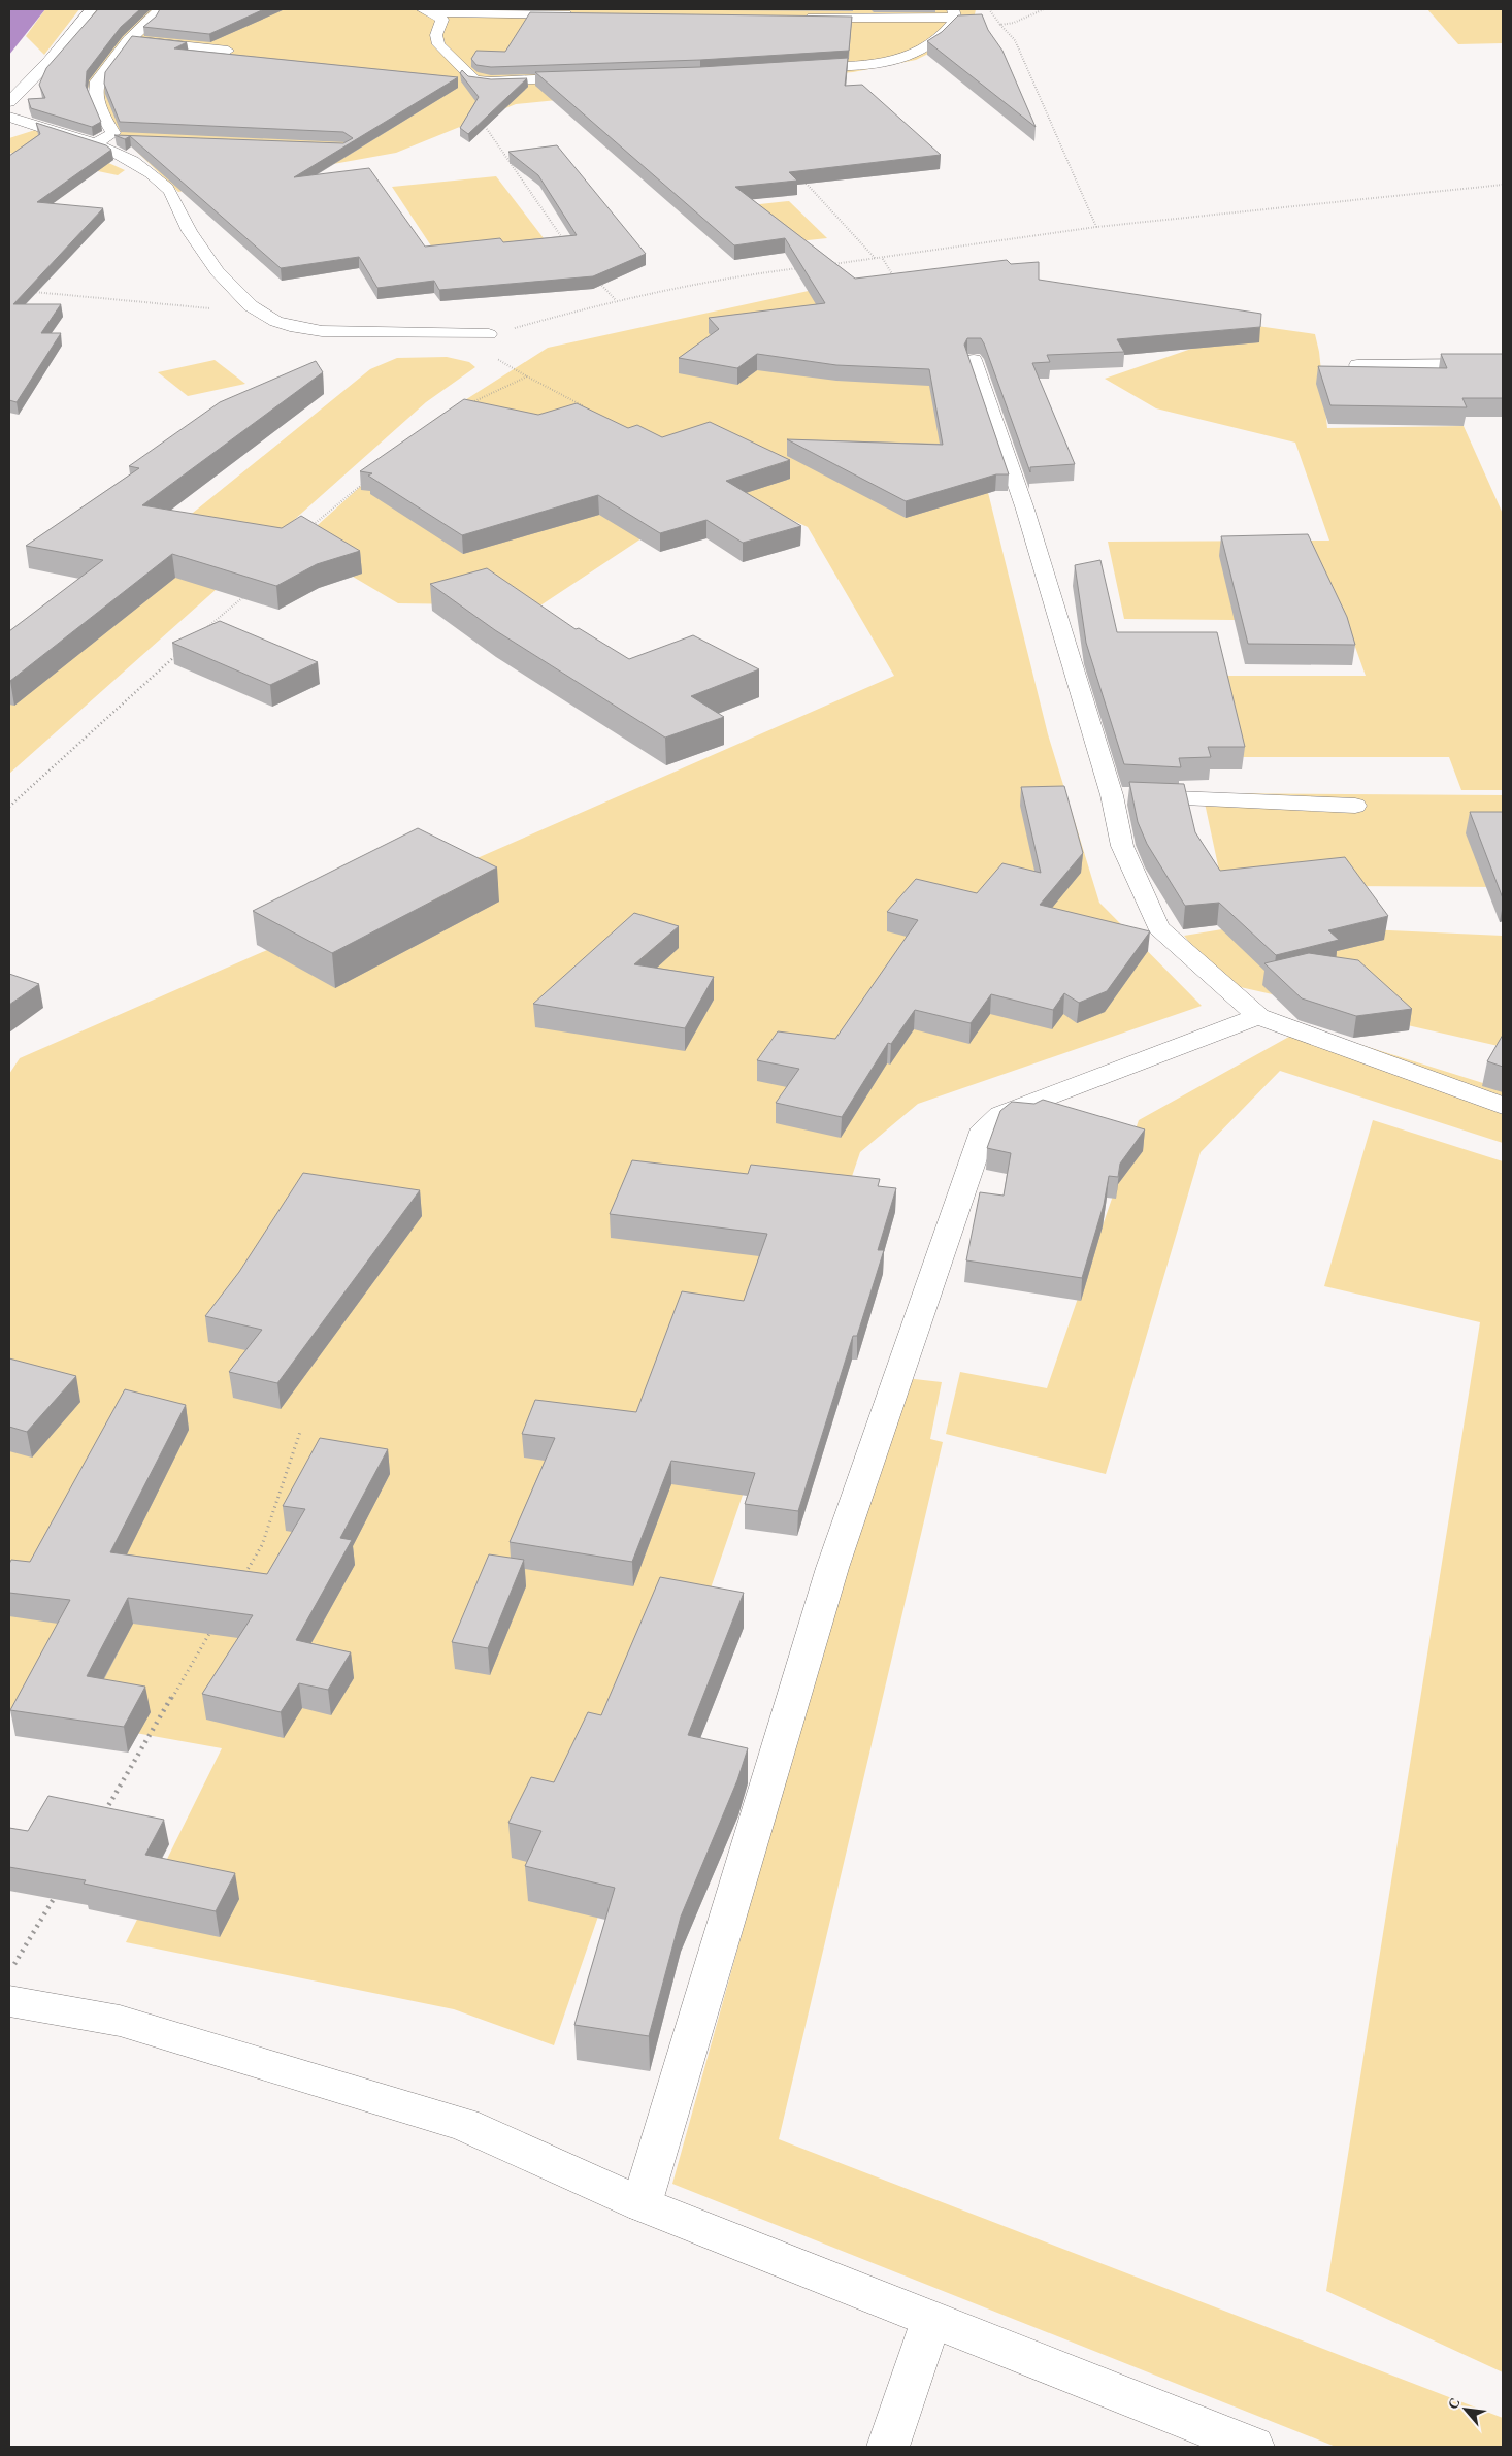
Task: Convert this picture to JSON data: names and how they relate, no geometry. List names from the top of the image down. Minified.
{"north":"top left"}
